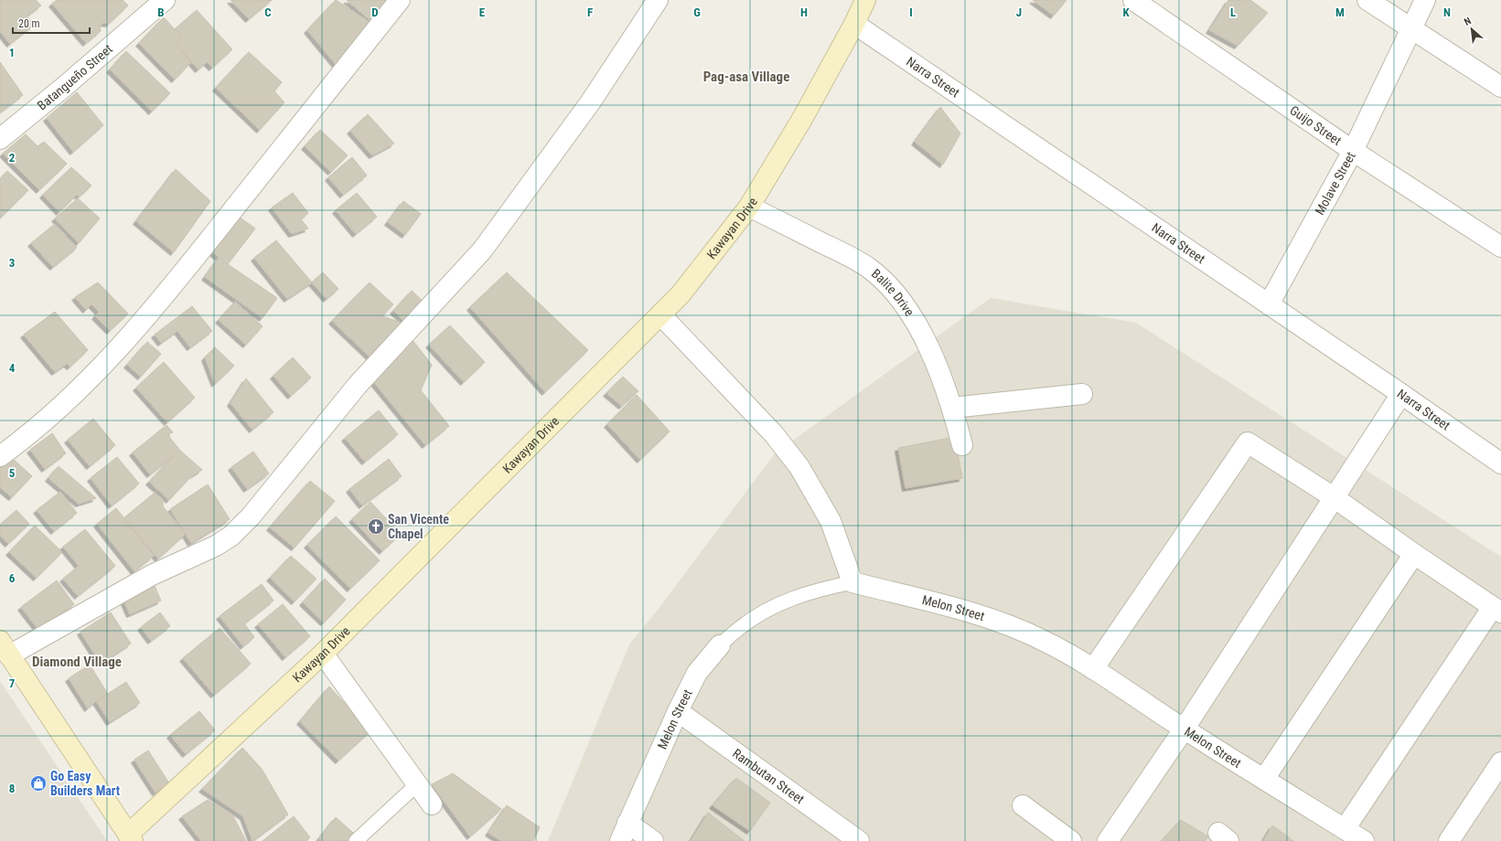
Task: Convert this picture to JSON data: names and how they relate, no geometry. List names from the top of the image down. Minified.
{"streets":{"street":["Narra Street","Batangueño Street","Guijo Street","Molave Street","Kawayan Drive","Balite Drive","Melon Street","Rambutan Street"]},"crossings":[["Narra Street","Molave Street"],["Narra Street","Kawayan Drive"],["Guijo Street","Molave Street"],["Kawayan Drive","Balite Drive"],["Melon Street","Rambutan Street"]],"districts":["Pag-asa Village","Diamond Village"],"places":{"church":["San Vicente Chapel"],"shop":["Go Easy Builders Mart"]},"scale_bar":"20 m","north":"top left","grid":{"columns":["B","C","D","E","F","G","H","I","J","K","L","M","N"],"rows":["1","2","3","4","5","6","7","8"]}}
